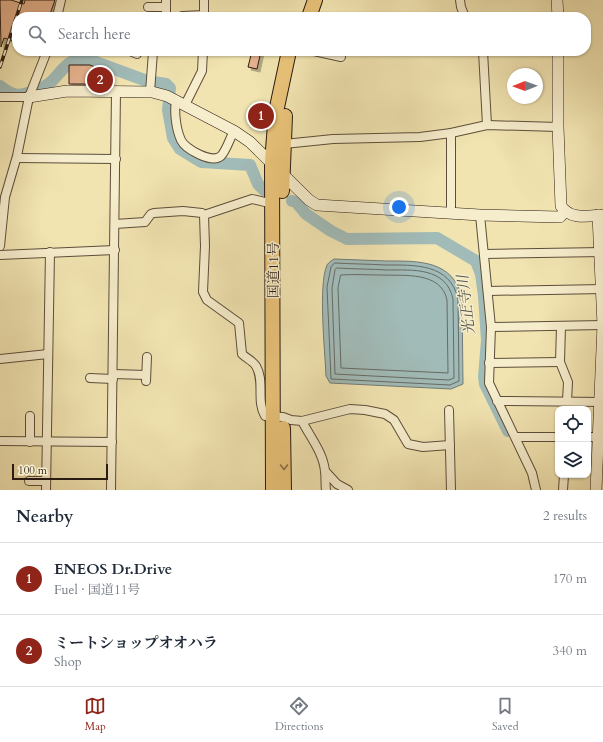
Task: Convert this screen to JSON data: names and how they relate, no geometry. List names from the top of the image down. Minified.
{"streets":{"highway":["国道11号"]},"water":["光正寺川"],"scale_bar":"100 m","north":"left","page":{"search":"Search here","pins":["2","1"],"scale":"100 m","heading":["Nearby","2 results"],"list":[{"mark":"1","name":"ENEOS Dr.Drive","note":"Fuel · 国道11号","value":"170 m"},{"mark":"2","name":"ミートショップオオハラ","note":"Shop","value":"340 m"}],"nav":["Map","Directions","Saved"]}}
